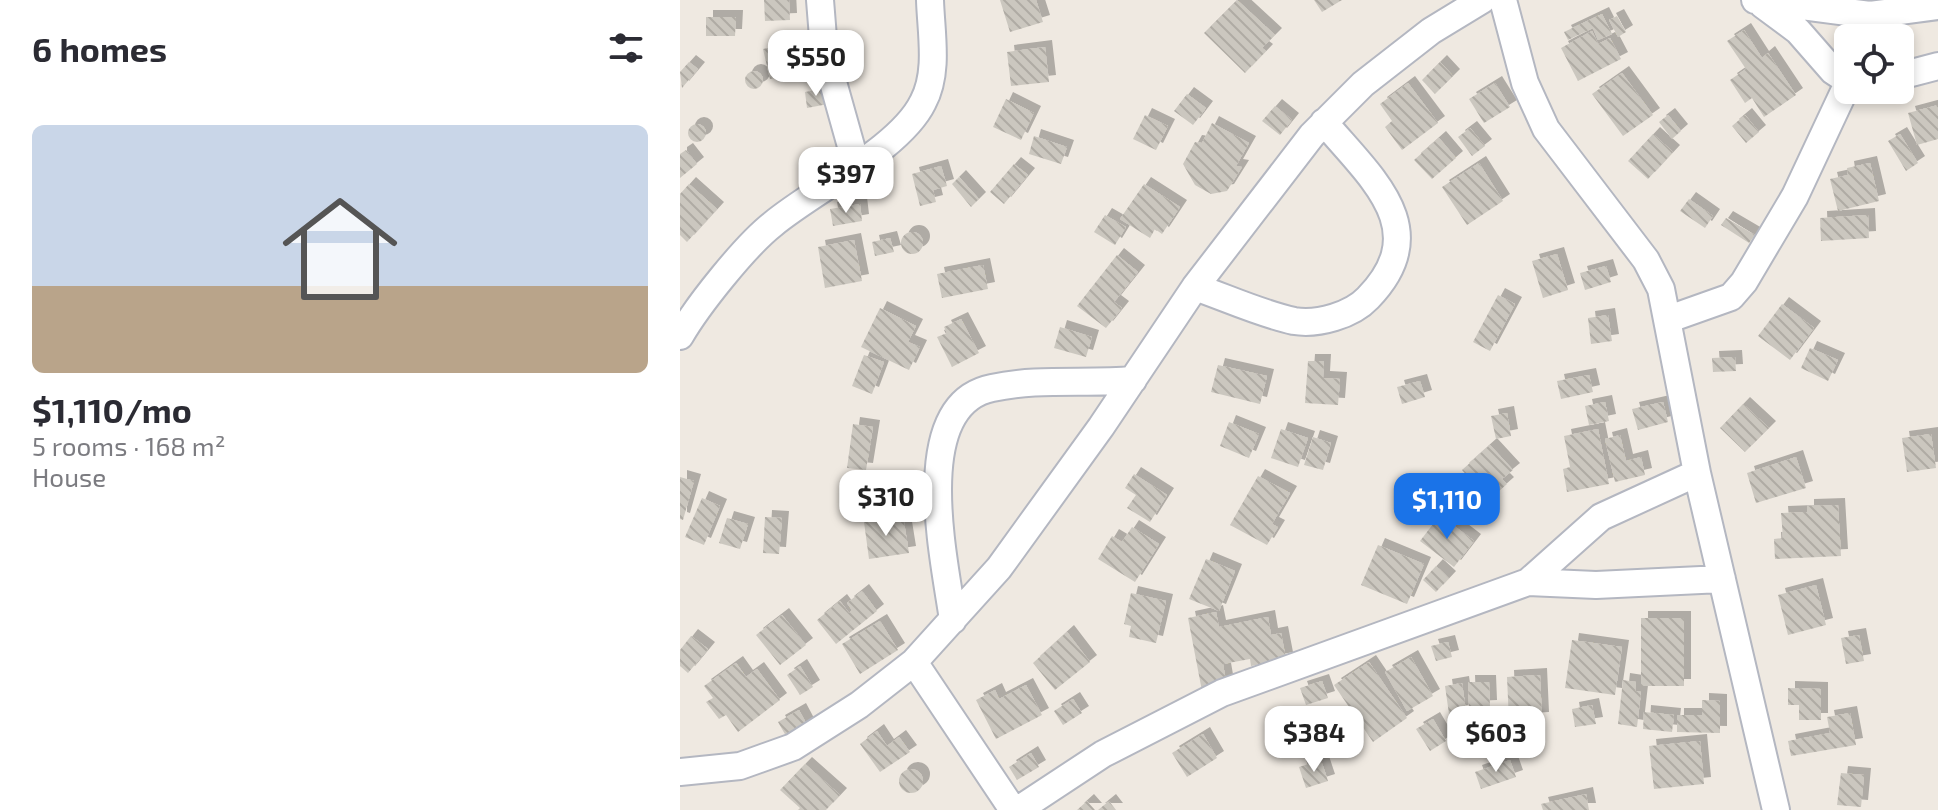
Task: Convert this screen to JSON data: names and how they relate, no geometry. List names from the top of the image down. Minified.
{"page":{"heading":"6 homes","price":["$550","$397","$310","$1,110","$384","$603"],"list":[{"name":"$1,110/mo","note":"5 rooms · 168 m² · House"}]}}
